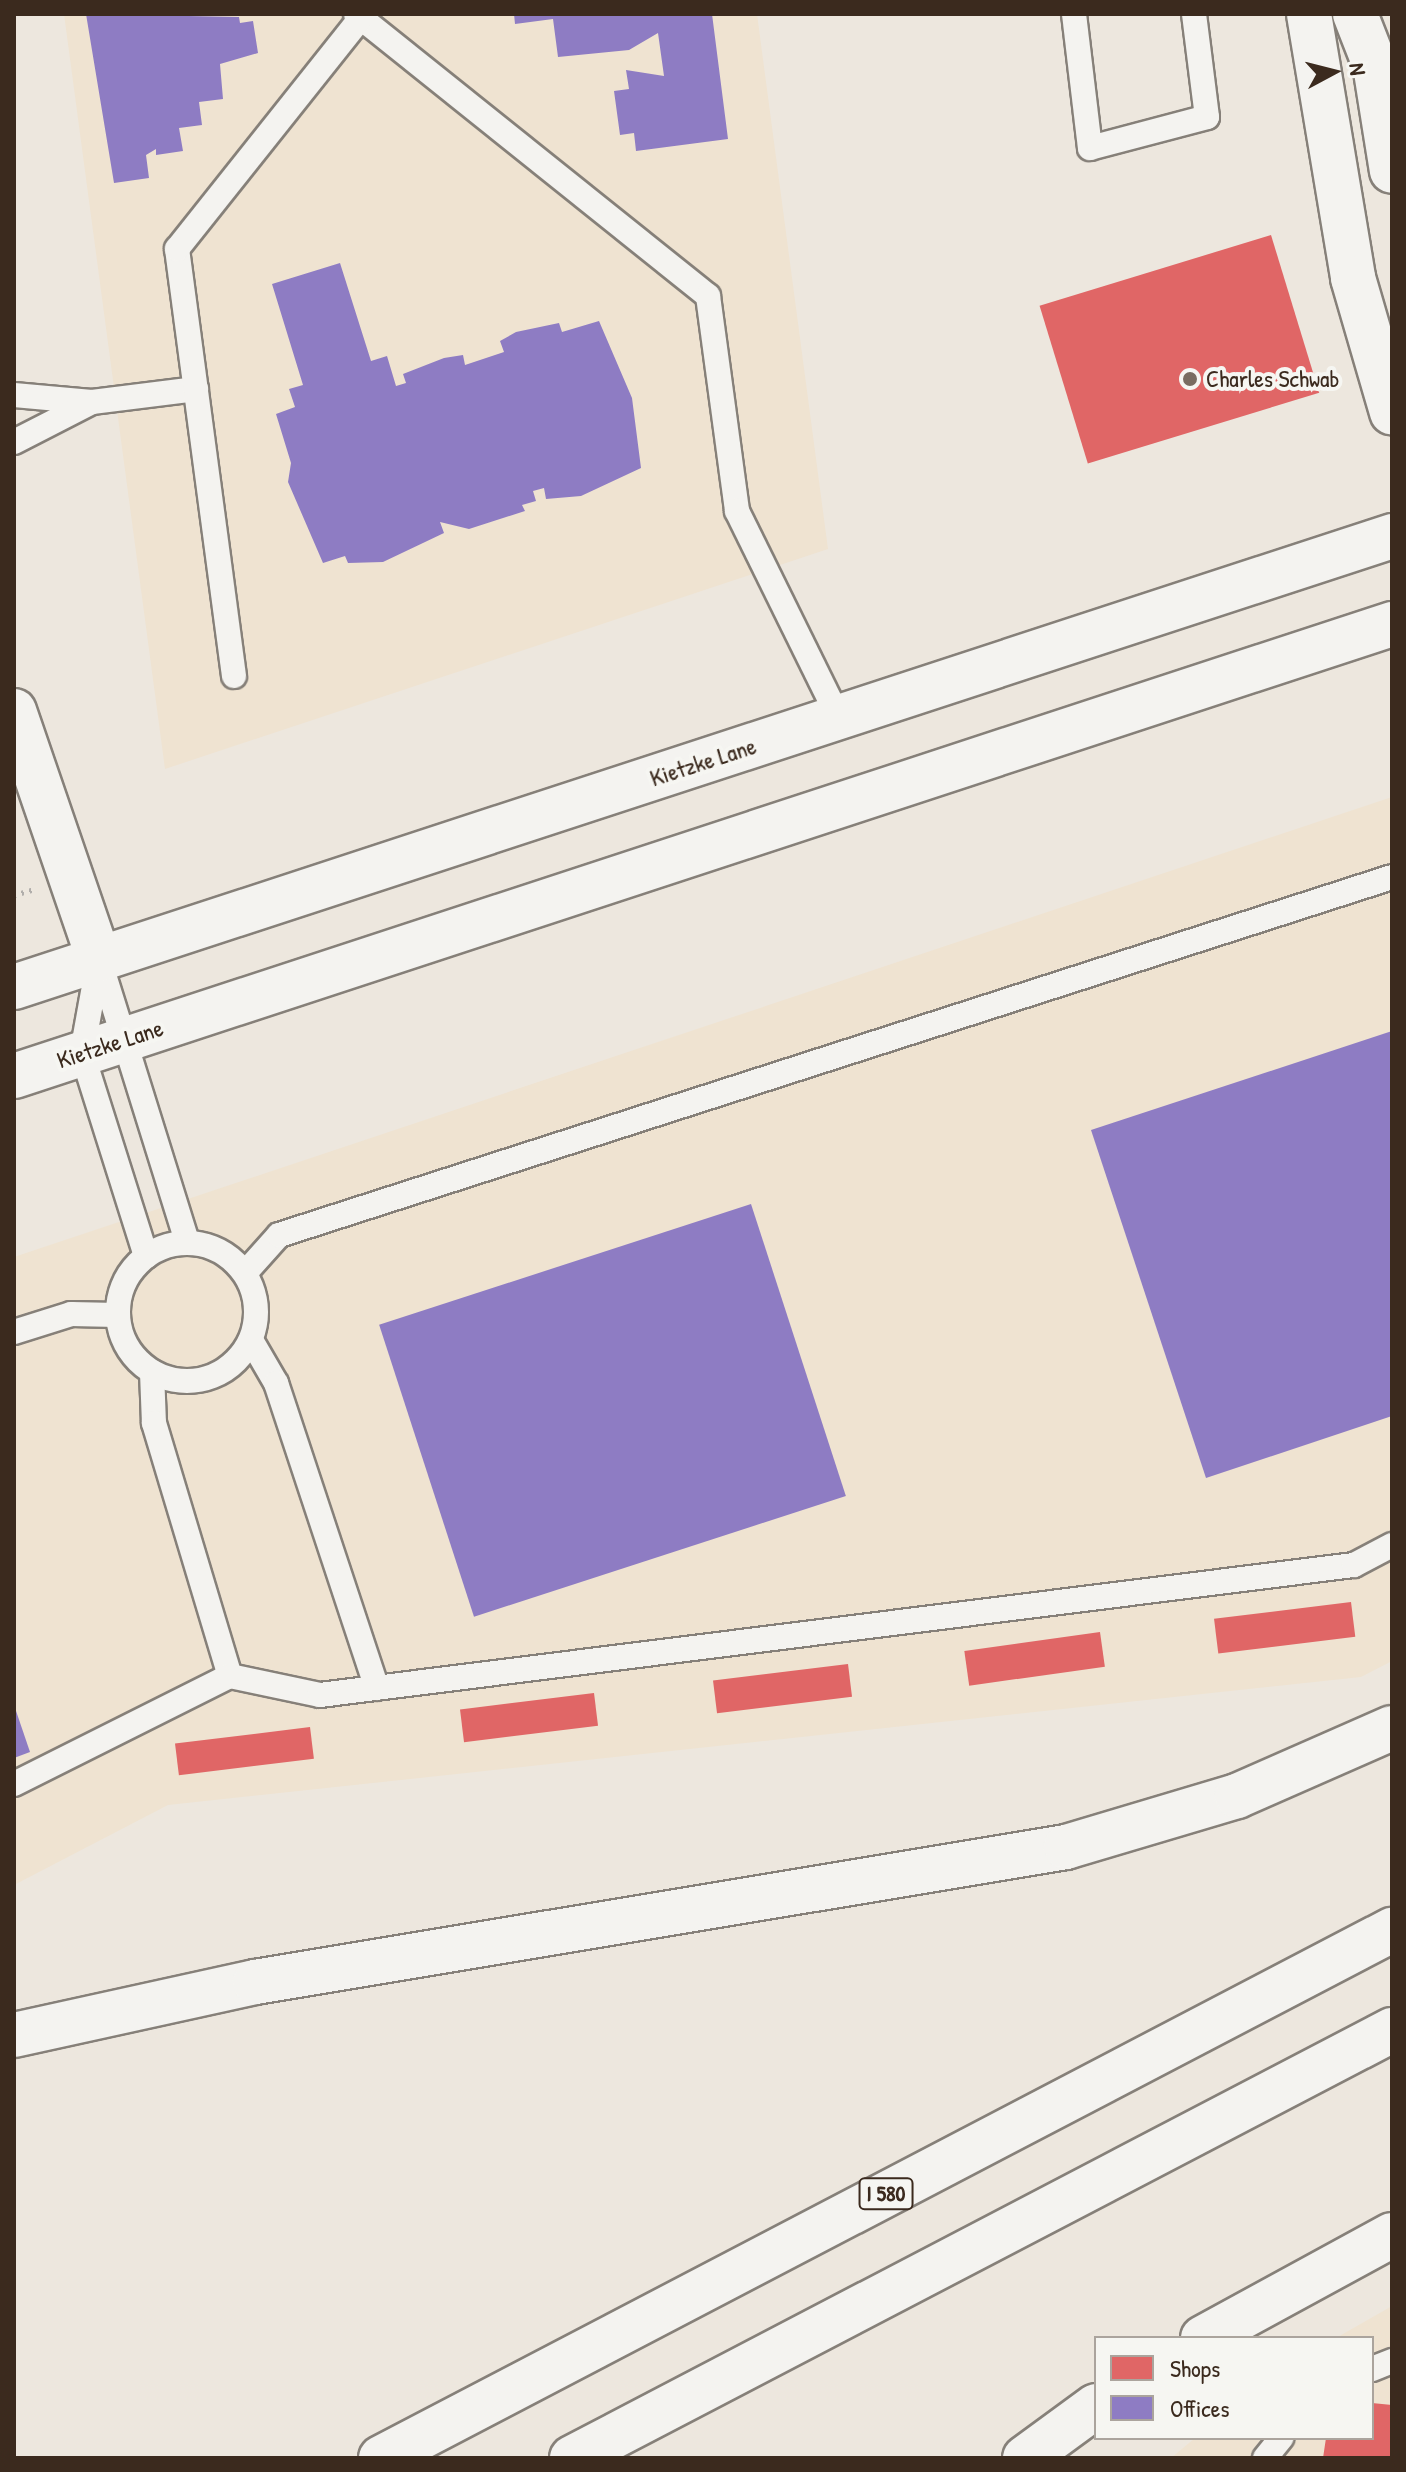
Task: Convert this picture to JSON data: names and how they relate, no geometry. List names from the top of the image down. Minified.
{"streets":{"main road":["Kietzke Lane","I 580"]},"places":["Charles Schwab"],"legend":["Shops","Offices"],"north":"right"}
